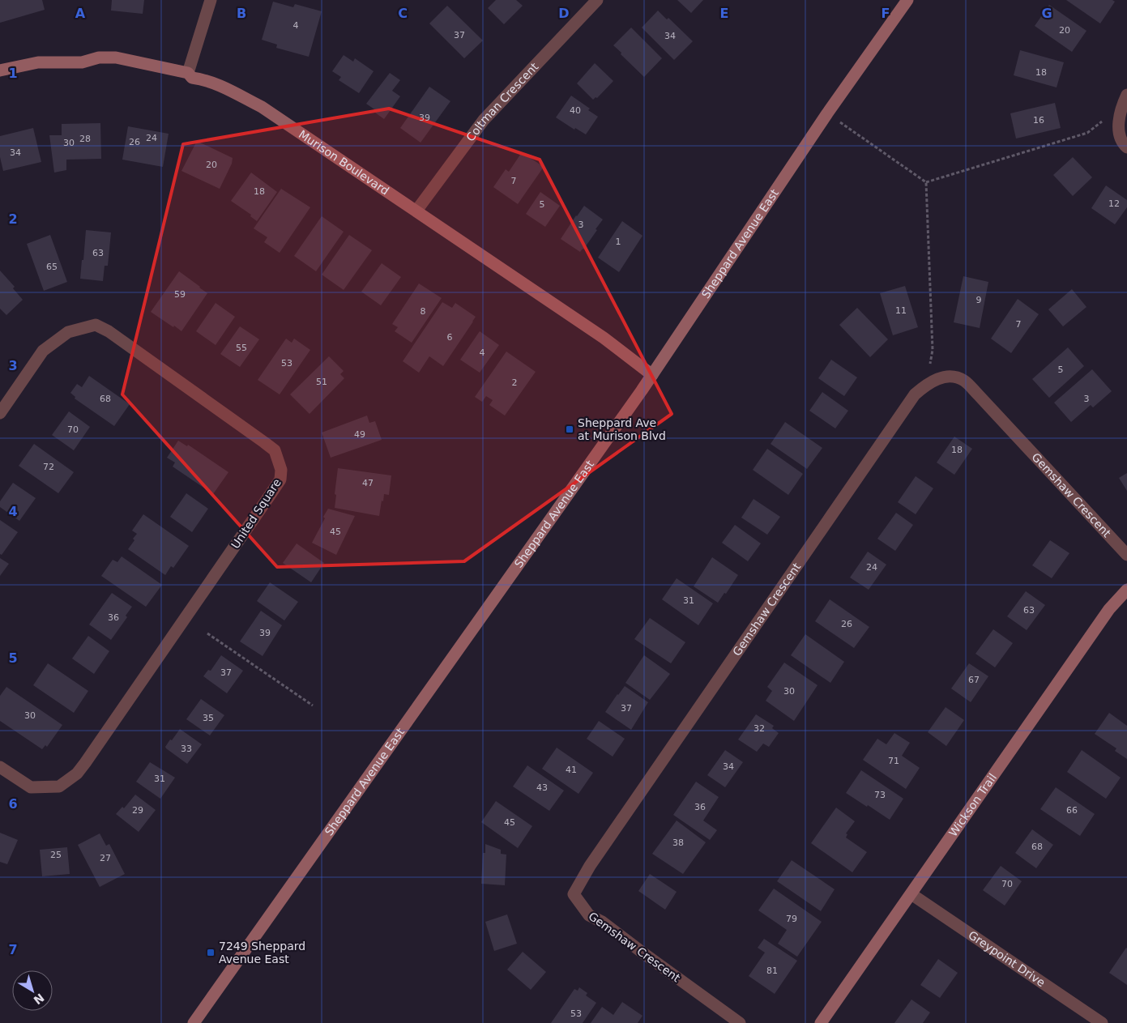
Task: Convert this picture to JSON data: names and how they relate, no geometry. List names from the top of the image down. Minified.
{"streets":{"street":["Coltman Crescent","Murison Boulevard","Sheppard Avenue East","Gemshaw Crescent","United Square","Wickson Trail","Greypoint Drive"]},"crossings":[["Coltman Crescent","Murison Boulevard"],["Murison Boulevard","Sheppard Avenue East"],["Wickson Trail","Greypoint Drive"]],"places":{"transit":["Sheppard Ave at Murison Blvd","7249 Sheppard Avenue East"]},"house_numbers":["4","20","37","34","18","40","39","16","24","28","26","30","34","20","7","18","12","5","3","1","63","65","59","9","11","8","7","6","55","4","53","5","51","2","68","3","70","49","18","72","47","45","24","31","63","36","26","39","37","67","30","37","30","35","32","33","71","34","41","31","43","73","36","29","66","45","38","68","25","27","70","79","81","53"],"north":"bottom right","grid":{"columns":["A","B","C","D","E","F","G"],"rows":["1","2","3","4","5","6","7"]}}
